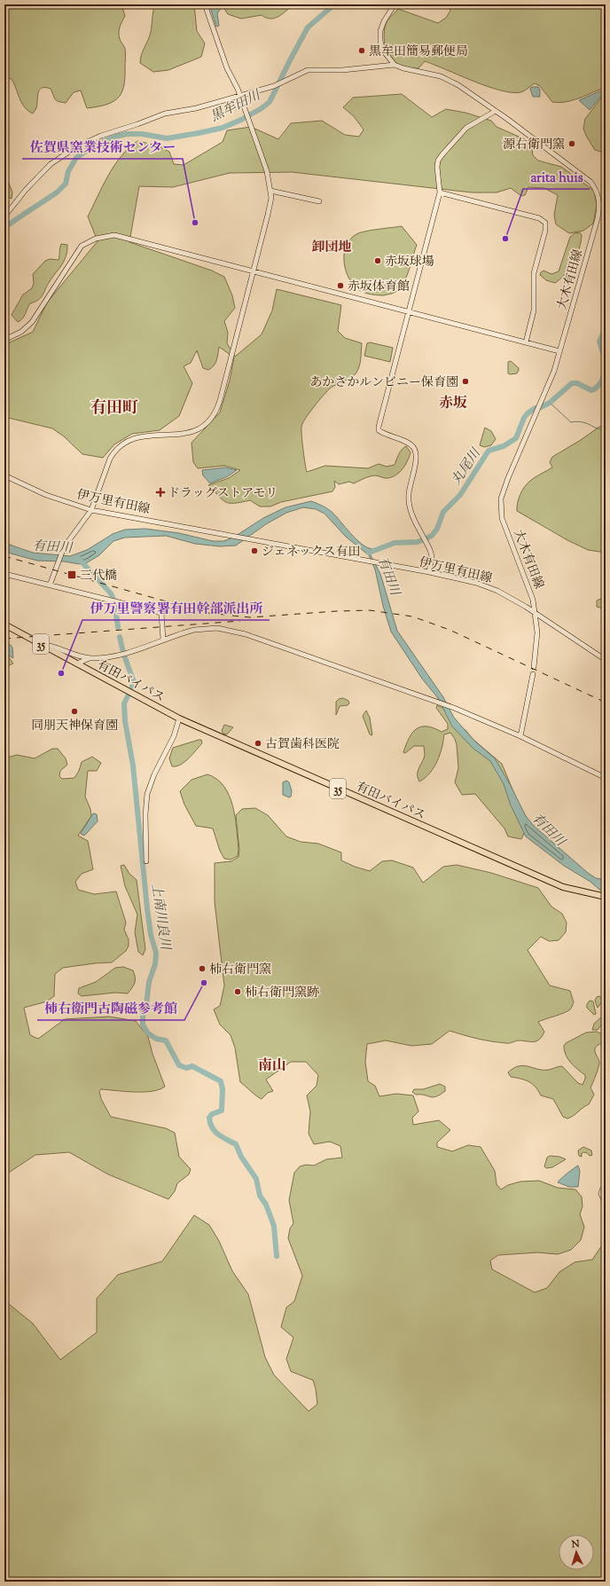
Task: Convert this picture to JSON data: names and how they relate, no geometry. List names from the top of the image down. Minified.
{"streets":{"highway":["35","有田バイパス"],"street":["大木有田線","伊万里有田線"]},"crossings":[["大木有田線","伊万里有田線"],["35","有田バイパス"]],"districts":["卸団地","赤坂","有田町","南山"],"water":["黒牟田川","丸尾川","有田川","上南川良川"],"places":{"other":["黒牟田簡易郵便局","源右衛門窯","佐賀県窯業技術センター","arita huis","赤坂球場","赤坂体育館","あかさかルンビニー保育園","ジェネックス有田","伊万里警察署有田幹部派出所","同朋天神保育園","古賀歯科医院","柿右衛門窯","柿右衛門古陶磁参考館","柿右衛門窯跡"],"health":["ドラッグストアモリ"],"transit":["三代橋"]},"north":"top"}
